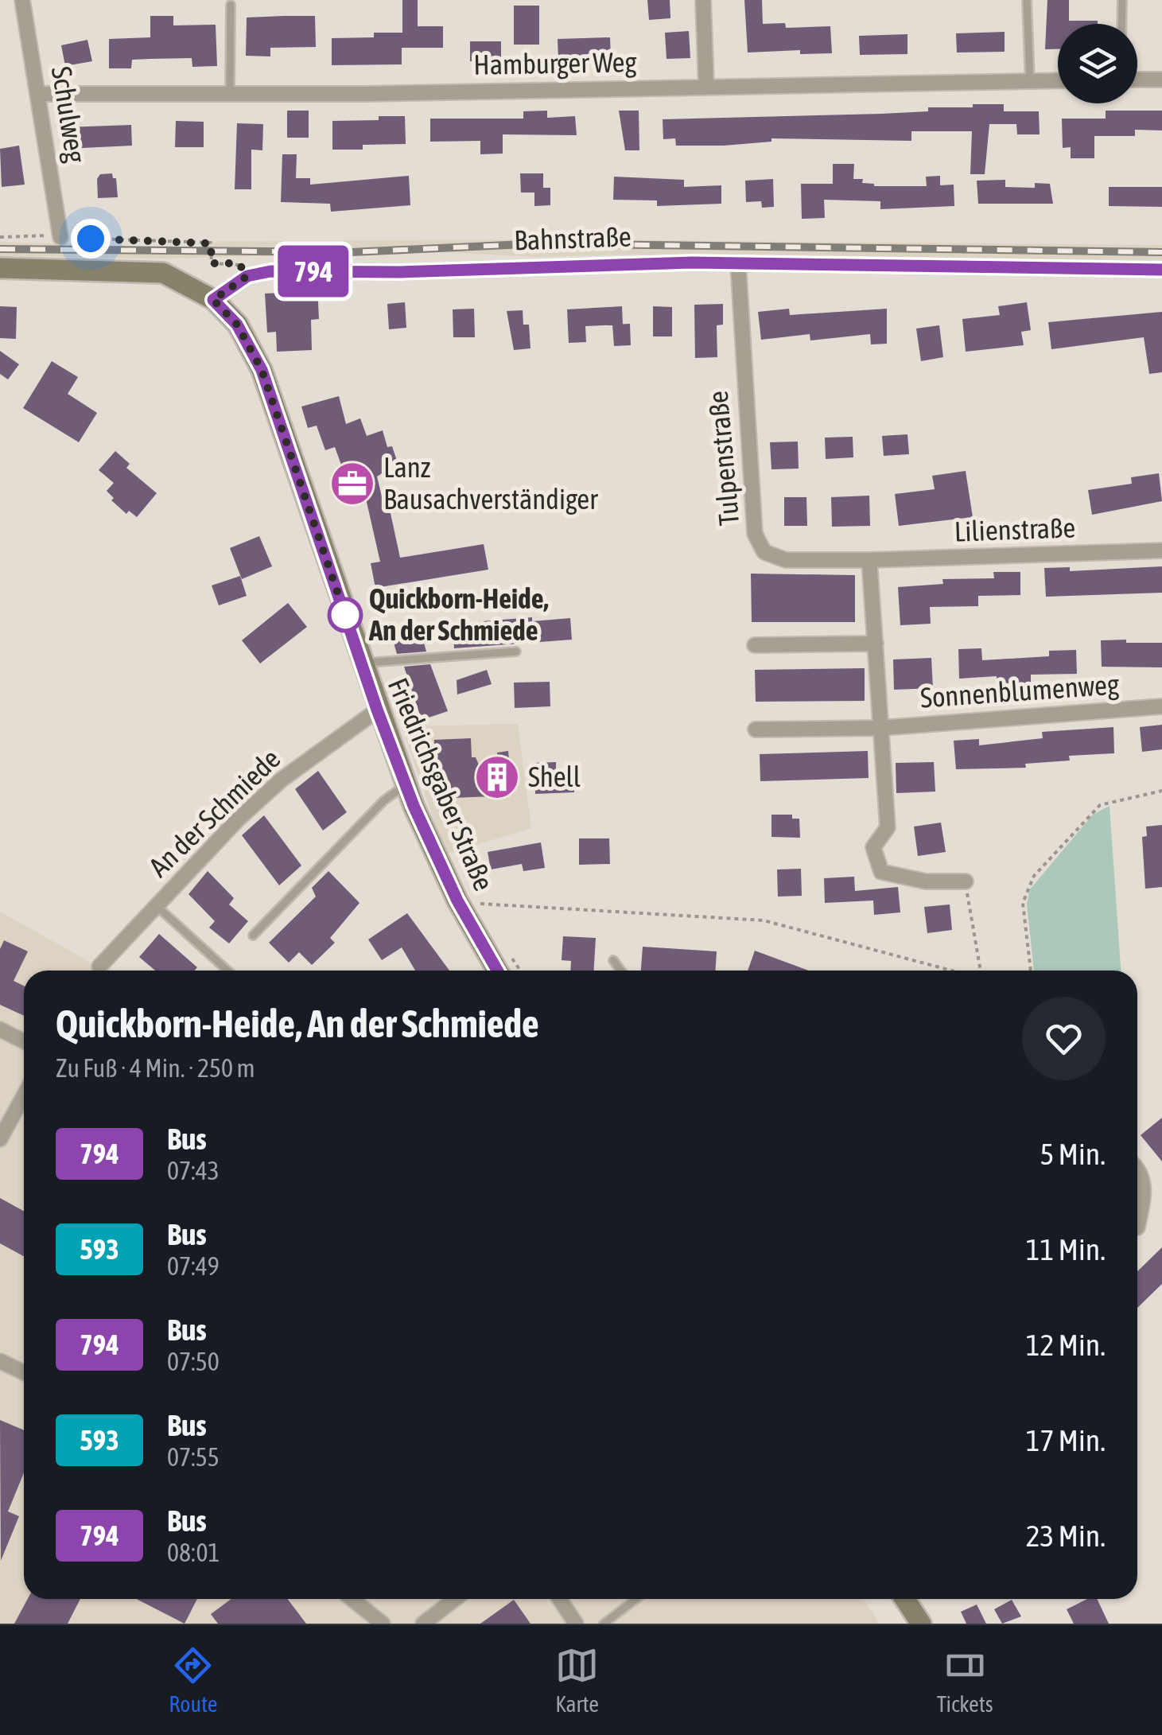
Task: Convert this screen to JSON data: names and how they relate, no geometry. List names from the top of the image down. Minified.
{"streets":{"main road":["Friedrichsgaber Straße"],"street":["Hamburger Weg","Schulweg","Bahnstraße","Tulpenstraße","Lilienstraße","Sonnenblumenweg","An der Schmiede"]},"crossings":[["Hamburger Weg","Schulweg"],["Bahnstraße","Tulpenstraße"],["Bahnstraße","Friedrichsgaber Straße"],["Tulpenstraße","Lilienstraße"],["Friedrichsgaber Straße","An der Schmiede"]],"places":{"office":["Lanz Bausachverständiger"],"other":["Quickborn-Heide, An der Schmiede"],"building":["Shell"]},"lines":["bus line 794"],"page":{"on_map":"794","heading":["Quickborn-Heide, An der Schmiede","Zu Fuß · 4 Min. · 250 m"],"list":[{"mark":"794","name":"Bus","note":"07:43","value":"5 Min."},{"mark":"593","name":"Bus","note":"07:49","value":"11 Min."},{"mark":"794","name":"Bus","note":"07:50","value":"12 Min."},{"mark":"593","name":"Bus","note":"07:55","value":"17 Min."},{"mark":"794","name":"Bus","note":"08:01","value":"23 Min."}],"tabs":["Route","Karte","Tickets"]}}
